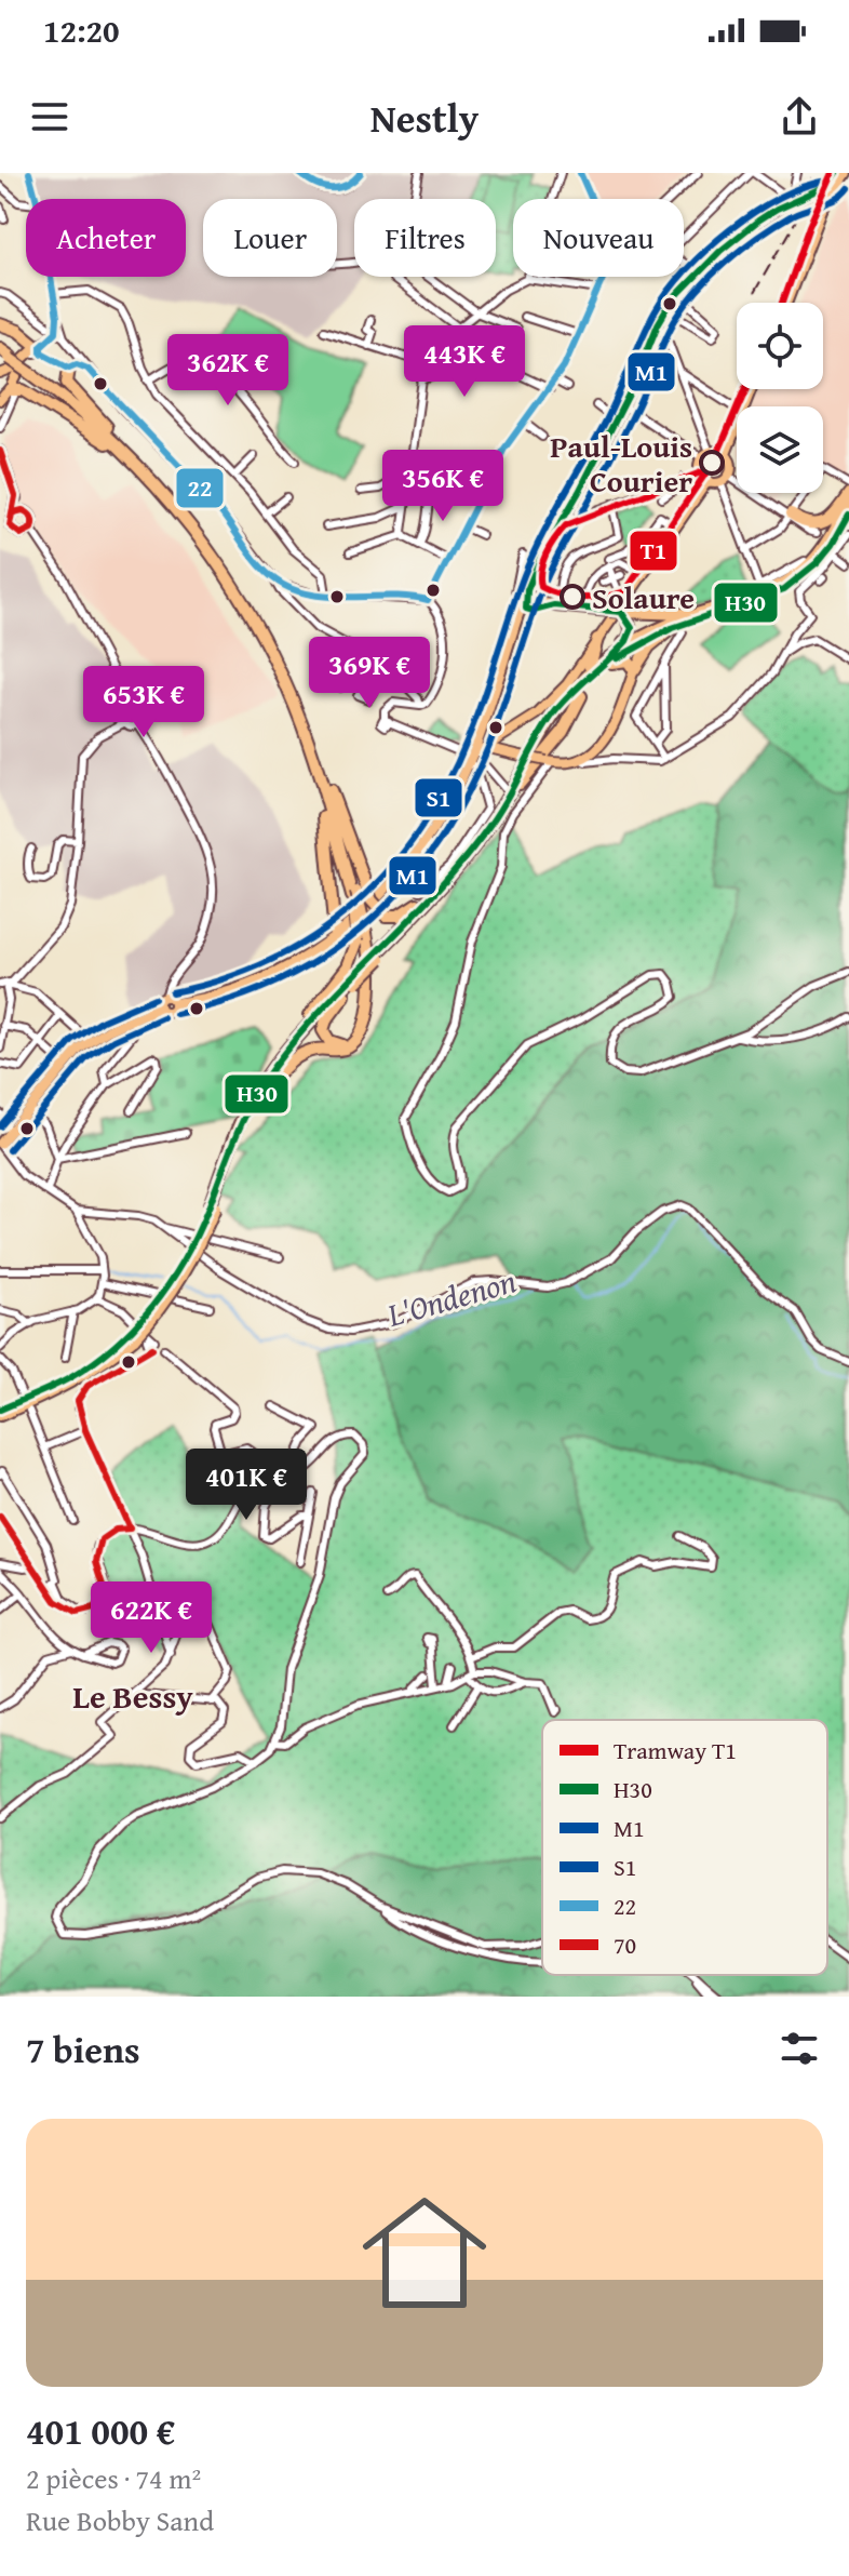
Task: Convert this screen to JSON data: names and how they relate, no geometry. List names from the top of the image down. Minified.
{"districts":["Le Bessy"],"water":["L'Ondenon"],"places":["Paul-Louis Courier","Solaure"],"lines":["tram line T1","transit line H30","transit line S1","transit line 22","transit line M1","transit line 70"],"legend":["Tramway T1","H30","M1","S1","22","70"],"page":{"status":"12:20","header":"Nestly","chip":["Acheter","Louer","Filtres","Nouveau"],"price":["443K €","362K €","356K €","369K €","653K €","401K €","622K €"],"heading":"7 biens","list":[{"name":"401 000 €","note":"2 pièces · 74 m² · Rue Bobby Sand"}]}}
